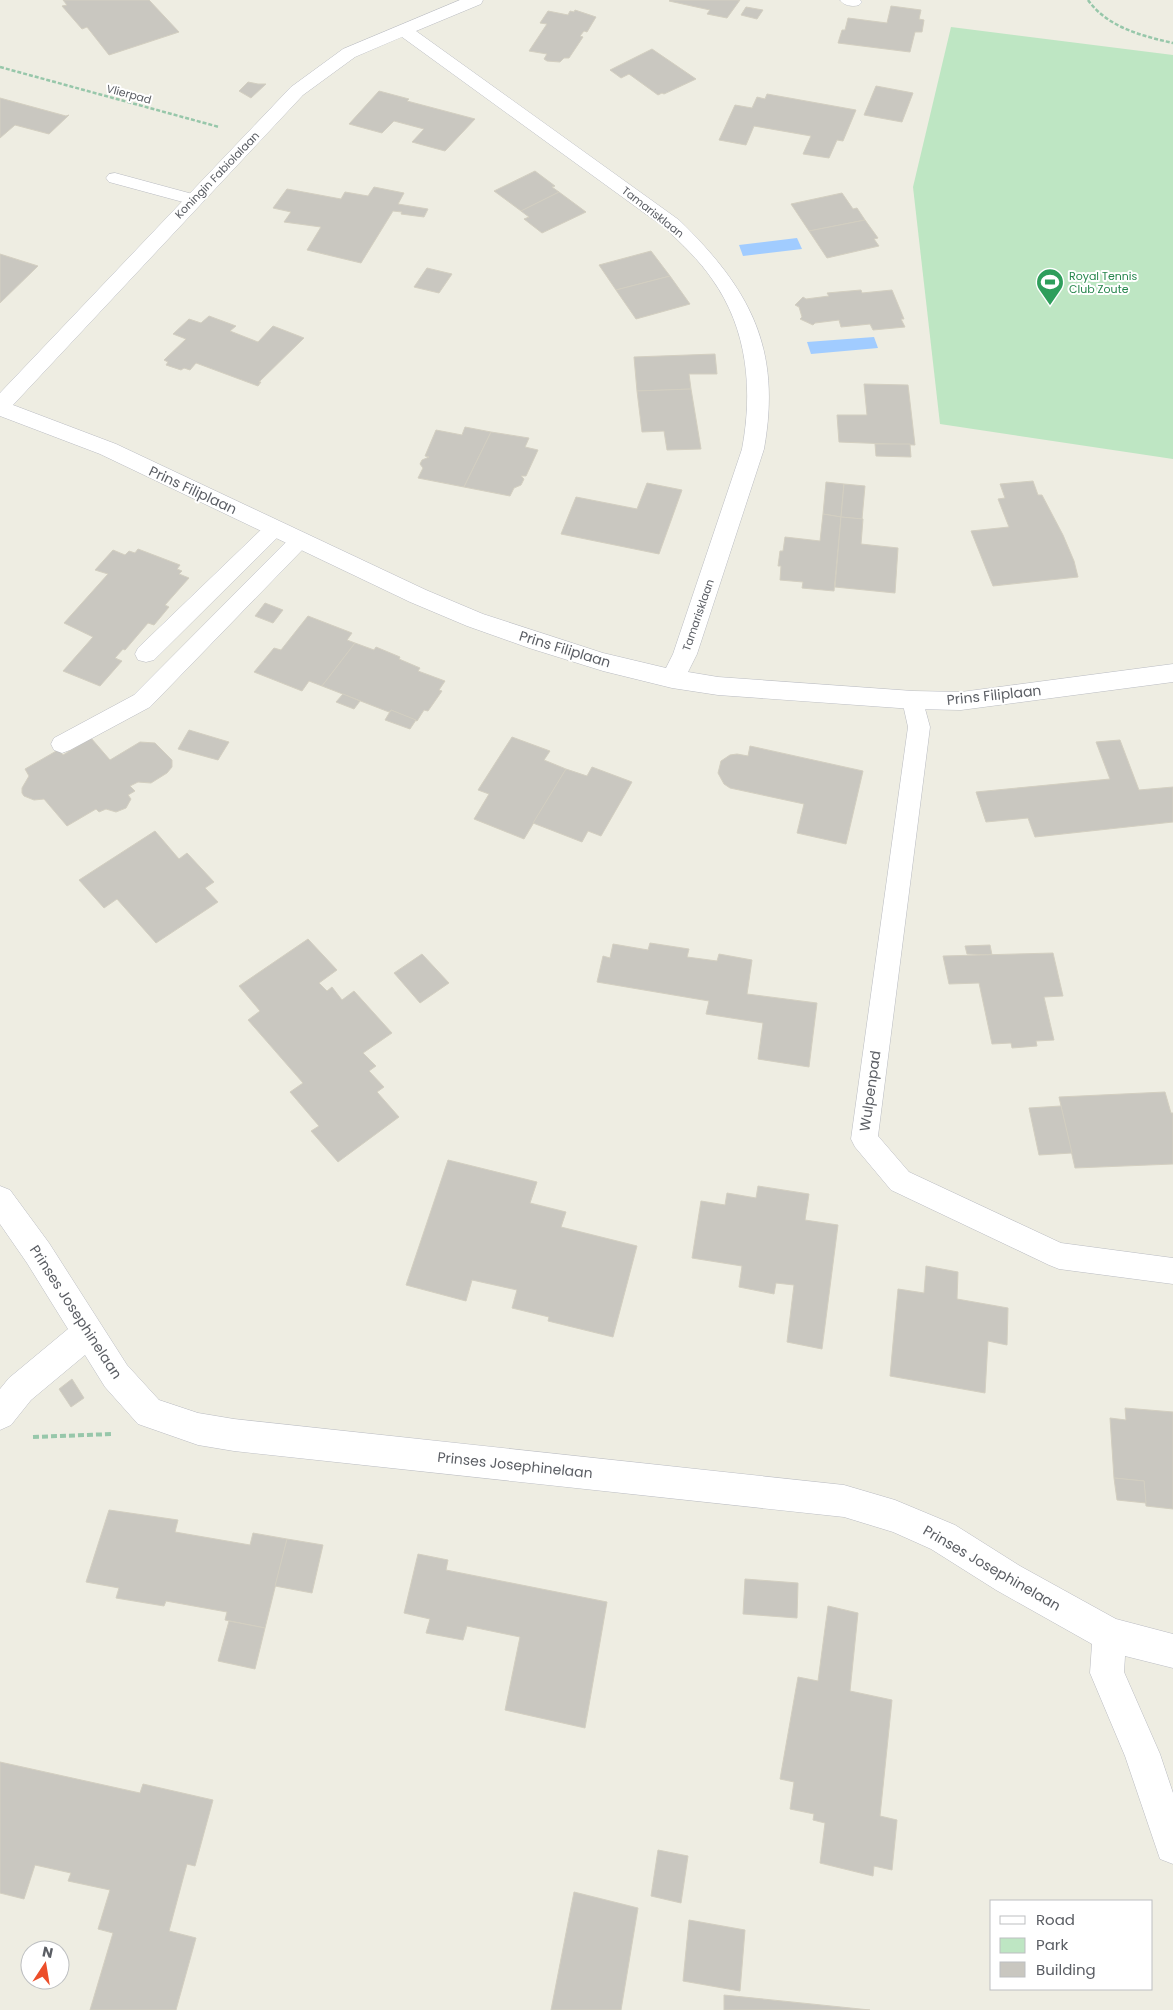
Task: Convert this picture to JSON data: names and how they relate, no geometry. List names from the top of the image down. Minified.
{"streets":{"street":["Koningin Fabiolalaan","Tamarisklaan","Prins Filiplaan","Prinses Josephinelaan"],"lane":["Wulpenpad"],"path":["Vlierpad"]},"crossings":[["Vlierpad","Koningin Fabiolalaan"],["Koningin Fabiolalaan","Tamarisklaan"],["Koningin Fabiolalaan","Prins Filiplaan"],["Tamarisklaan","Prins Filiplaan"],["Prins Filiplaan","Wulpenpad"]],"places":{"sports":["Royal Tennis Club Zoute"]},"legend":["Road","Park","Building"],"north":"top"}
